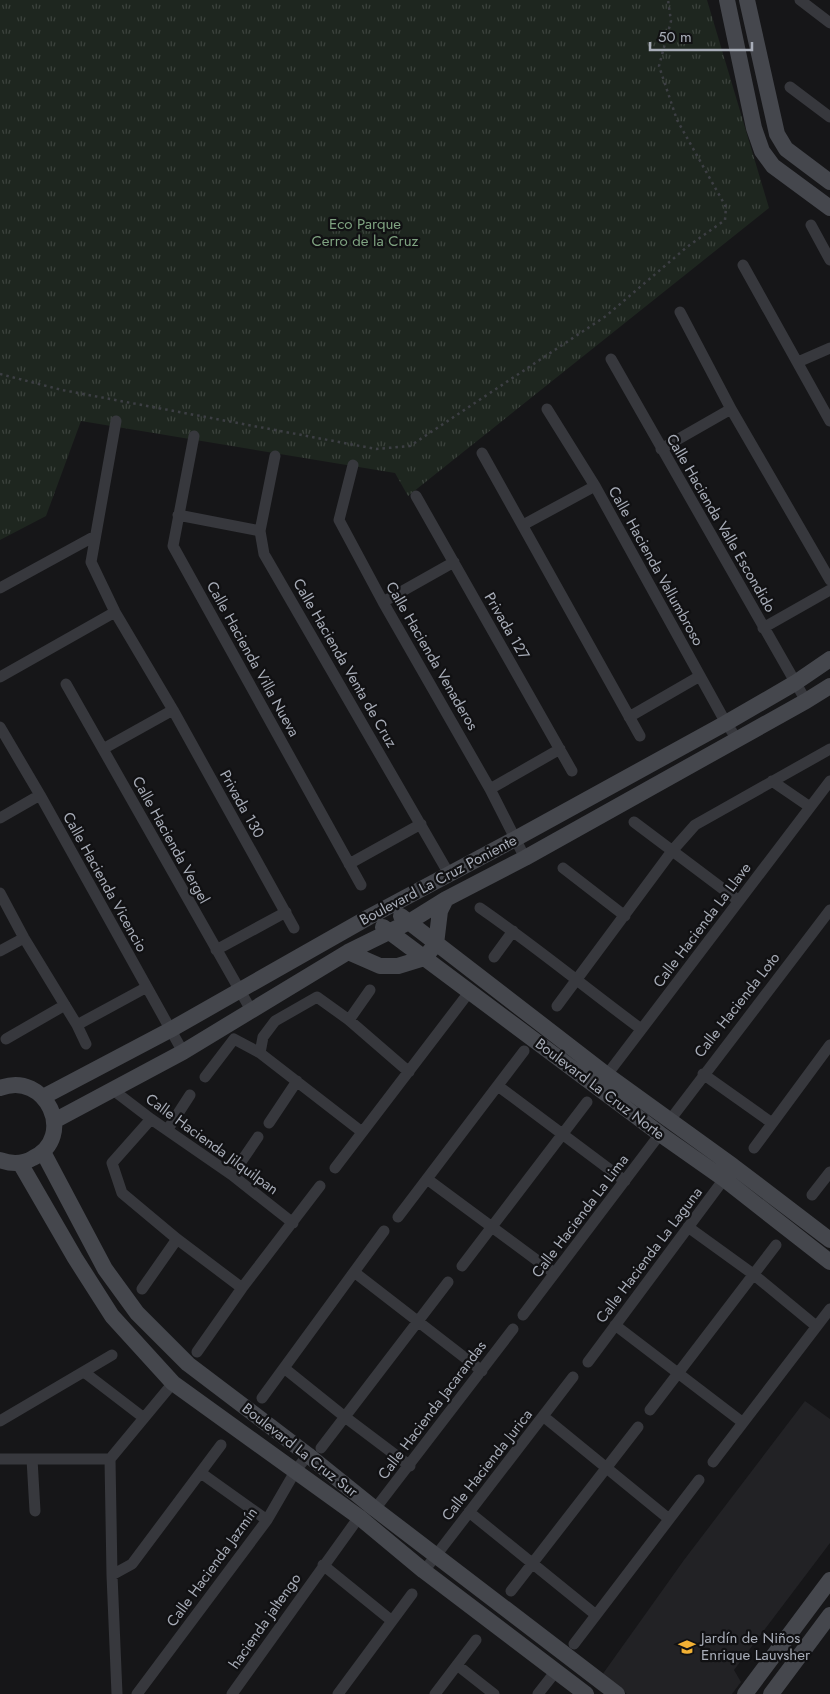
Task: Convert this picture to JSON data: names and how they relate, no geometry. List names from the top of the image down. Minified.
{"streets":{"street":["Calle Hacienda Valle Escondido","Calle Hacienda Vallumbroso","Privada 127","Calle Hacienda Venaderos","Calle Hacienda Villa Nueva","Calle Hacienda Venta de Cruz","Privada 130","Calle Hacienda Vergel","Boulevard La Cruz Poniente","Calle Hacienda Vicencio","Calle Hacienda La Llave","Calle Hacienda Loto","Boulevard La Cruz Norte","Calle Hacienda Jilquilpan","Calle Hacienda La Lima","Calle Hacienda La Laguna","Calle Hacienda Jacarandas","Boulevard La Cruz Sur","Calle Hacienda Jurica","Calle Hacienda Jazmín","hacienda jaltengo"]},"crossings":[["Calle Hacienda Valle Escondido","Boulevard La Cruz Poniente"],["Calle Hacienda Vallumbroso","Boulevard La Cruz Poniente"],["Calle Hacienda Venaderos","Boulevard La Cruz Poniente"],["Calle Hacienda Venta de Cruz","Boulevard La Cruz Poniente"],["Calle Hacienda Vergel","Boulevard La Cruz Poniente"],["Boulevard La Cruz Poniente","Calle Hacienda Vicencio"],["Boulevard La Cruz Poniente","Boulevard La Cruz Norte"],["Boulevard La Cruz Poniente","Calle Hacienda Jilquilpan"],["Calle Hacienda La Llave","Boulevard La Cruz Norte"],["Calle Hacienda Loto","Boulevard La Cruz Norte"],["Boulevard La Cruz Norte","Calle Hacienda La Lima"],["Boulevard La Cruz Norte","Calle Hacienda La Laguna"],["Calle Hacienda Jacarandas","Boulevard La Cruz Sur"],["Boulevard La Cruz Sur","Calle Hacienda Jurica"],["Boulevard La Cruz Sur","Calle Hacienda Jazmín"],["Boulevard La Cruz Sur","hacienda jaltengo"]],"parks":["Eco Parque Cerro de la Cruz"],"places":{"school or university":["Jardín de Niños Enrique Lauvsher"]},"scale_bar":"50 m"}
